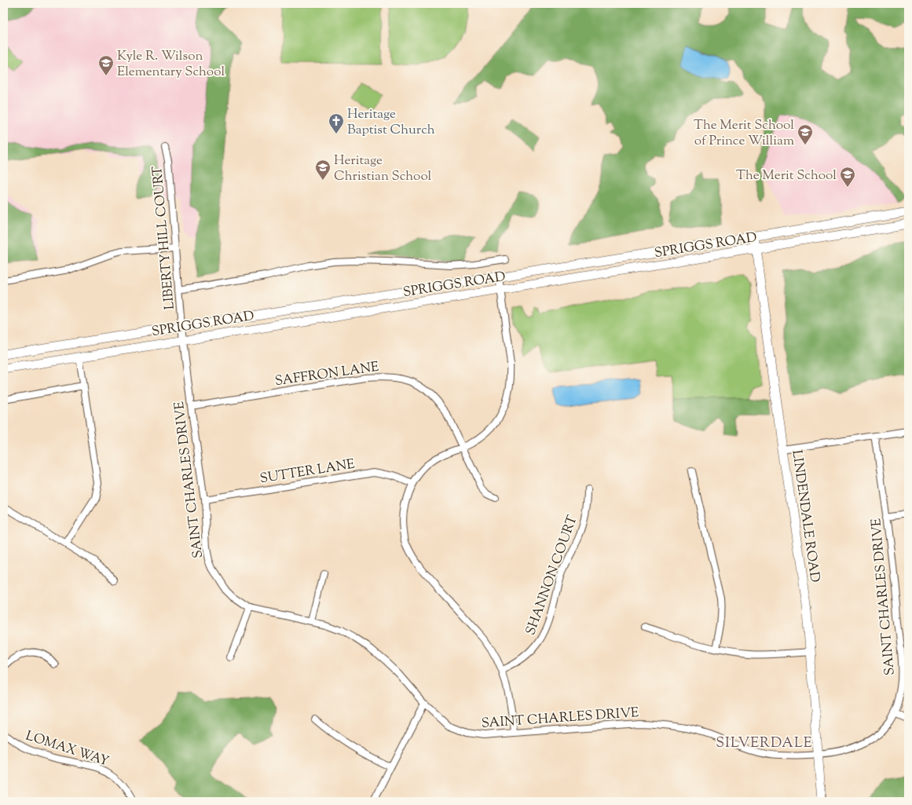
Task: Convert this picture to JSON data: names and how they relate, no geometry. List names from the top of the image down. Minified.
{"streets":{"main road":["SPRIGGS ROAD","LINDENDALE ROAD"],"street":["LIBERTY HILL COURT","SAFFRON LANE","SUTTER LANE","SAINT CHARLES DRIVE","SHANNON COURT","LOMAX WAY"]},"crossings":[["LIBERTY HILL COURT","SPRIGGS ROAD"],["LIBERTY HILL COURT","SAINT CHARLES DRIVE"],["SPRIGGS ROAD","SAINT CHARLES DRIVE"],["SPRIGGS ROAD","LINDENDALE ROAD"],["SAFFRON LANE","SAINT CHARLES DRIVE"],["SUTTER LANE","SAINT CHARLES DRIVE"],["SAINT CHARLES DRIVE","LINDENDALE ROAD"]],"districts":["SILVERDALE"],"places":{"school or university":["Kyle R. Wilson Elementary School","The Merit School of Prince William","Heritage Christian School","The Merit School"],"church":["Heritage Baptist Church"]}}
